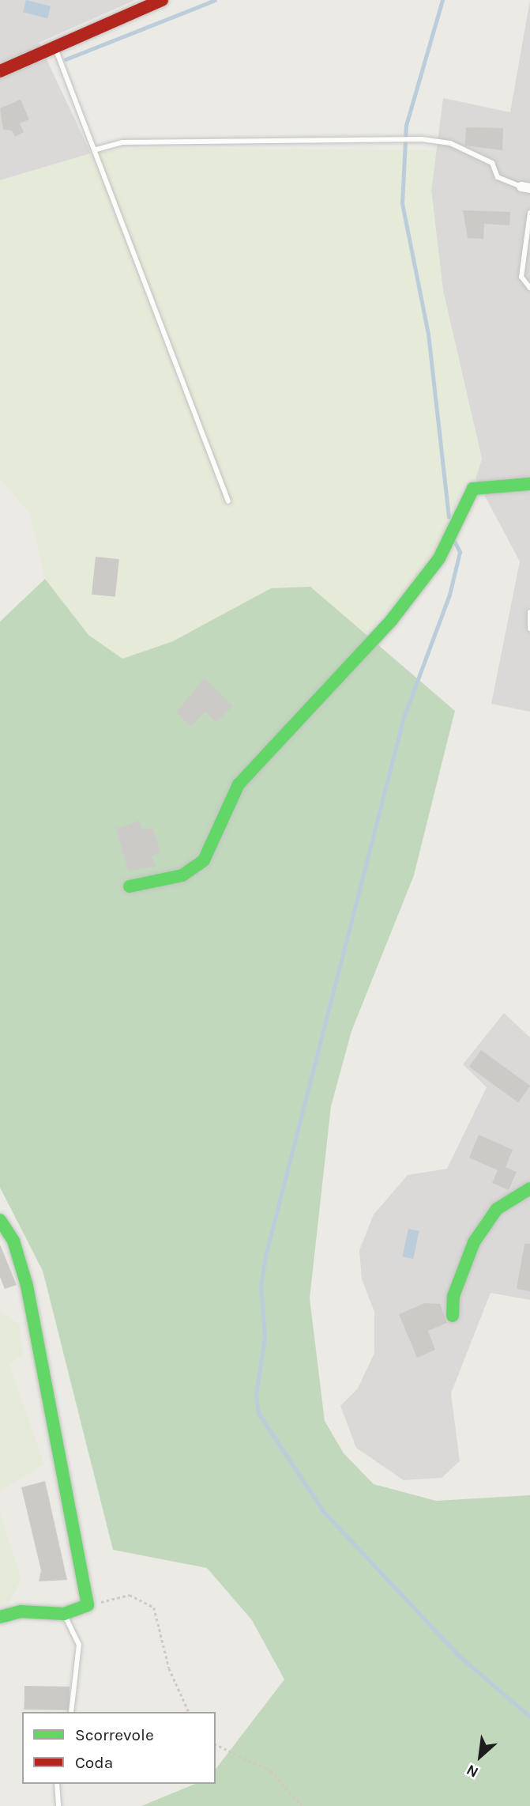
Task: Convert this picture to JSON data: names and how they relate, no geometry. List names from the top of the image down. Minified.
{"legend":["Scorrevole","Coda"],"north":"bottom left"}
